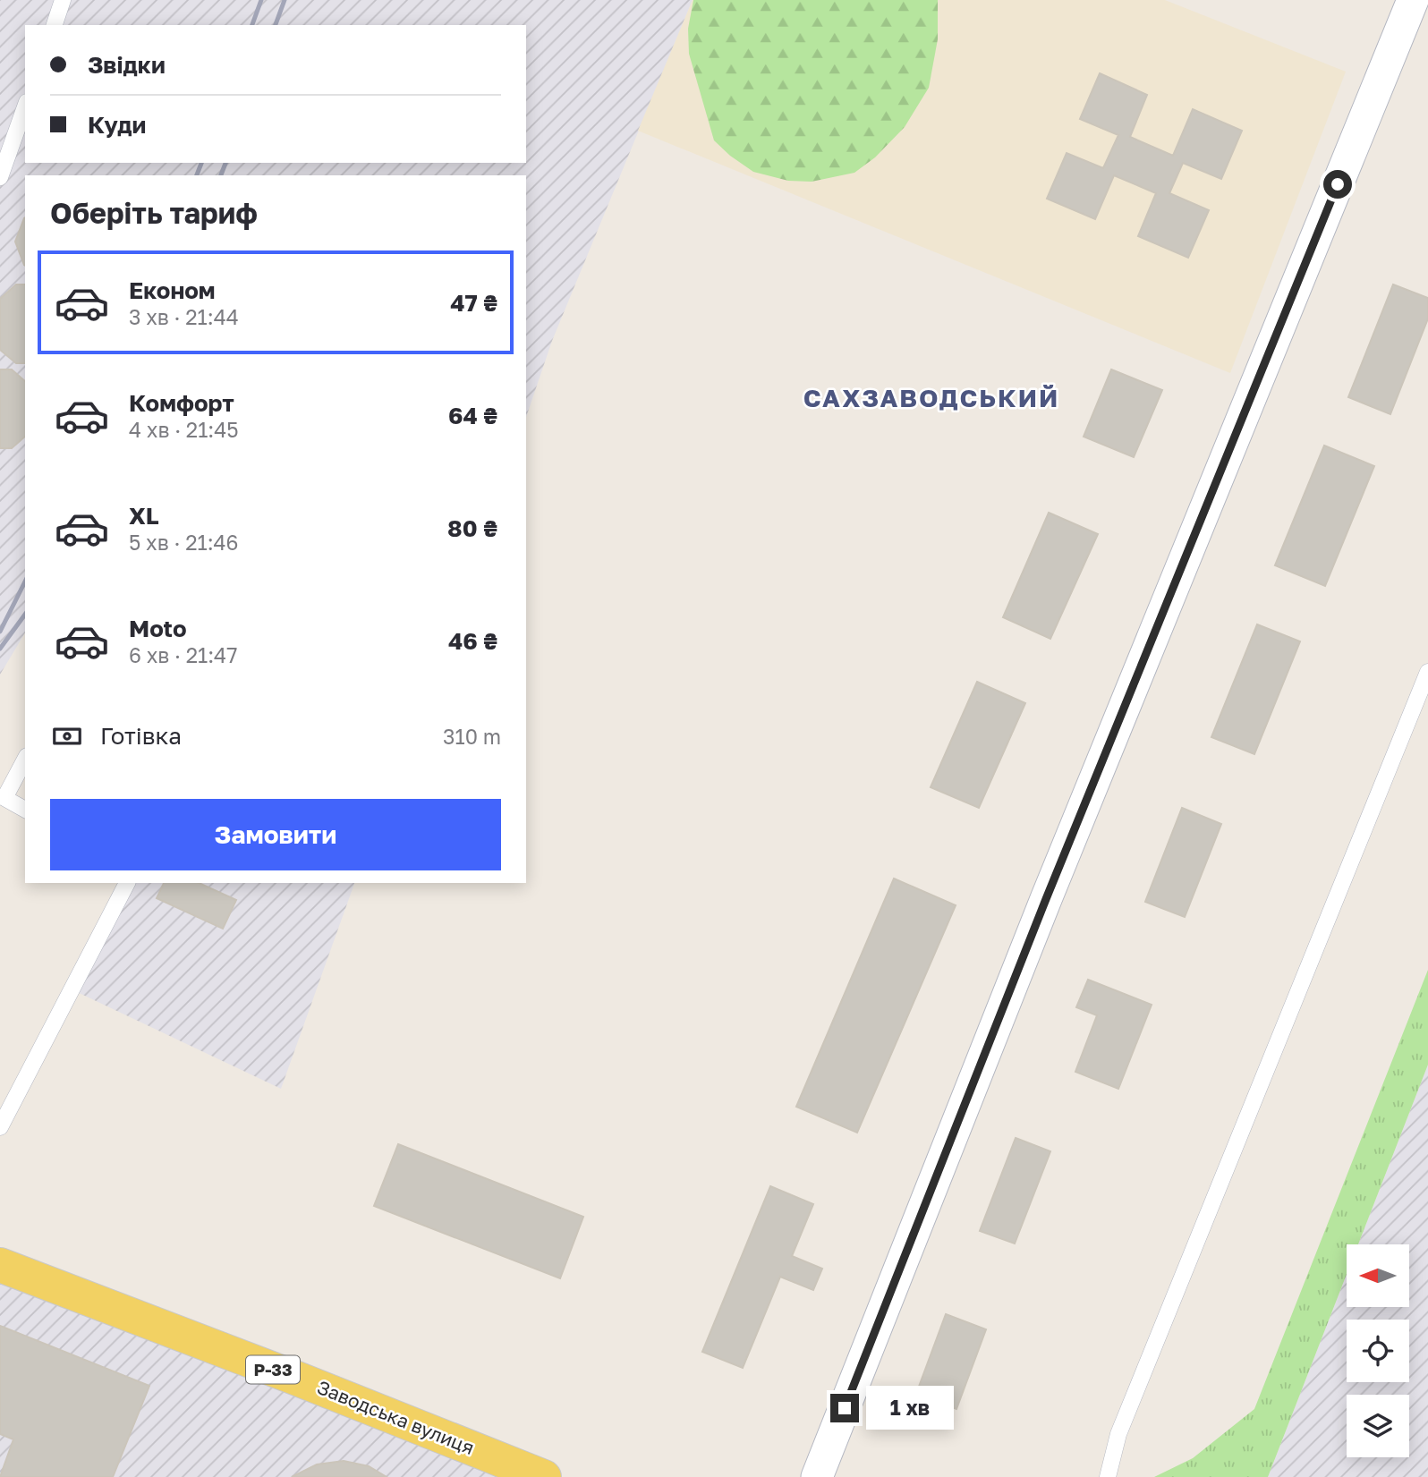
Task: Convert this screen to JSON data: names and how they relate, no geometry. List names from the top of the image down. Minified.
{"streets":{"main road":["Р-33","Заводська вулиця"]},"districts":["САХЗАВОДСЬКИЙ"],"north":"left","page":{"banner":["Звідки","Куди"],"heading":"Оберіть тариф","list":[{"name":"Економ","note":"3 хв · 21:44","value":"47 ₴"},{"name":"Комфорт","note":"4 хв · 21:45","value":"64 ₴"},{"name":"XL","note":"5 хв · 21:46","value":"80 ₴"},{"name":"Moto","note":"6 хв · 21:47","value":"46 ₴"}],"pay":["Готівка","310 m"],"buttons":"Замовити","bubble":"1 хв"}}
